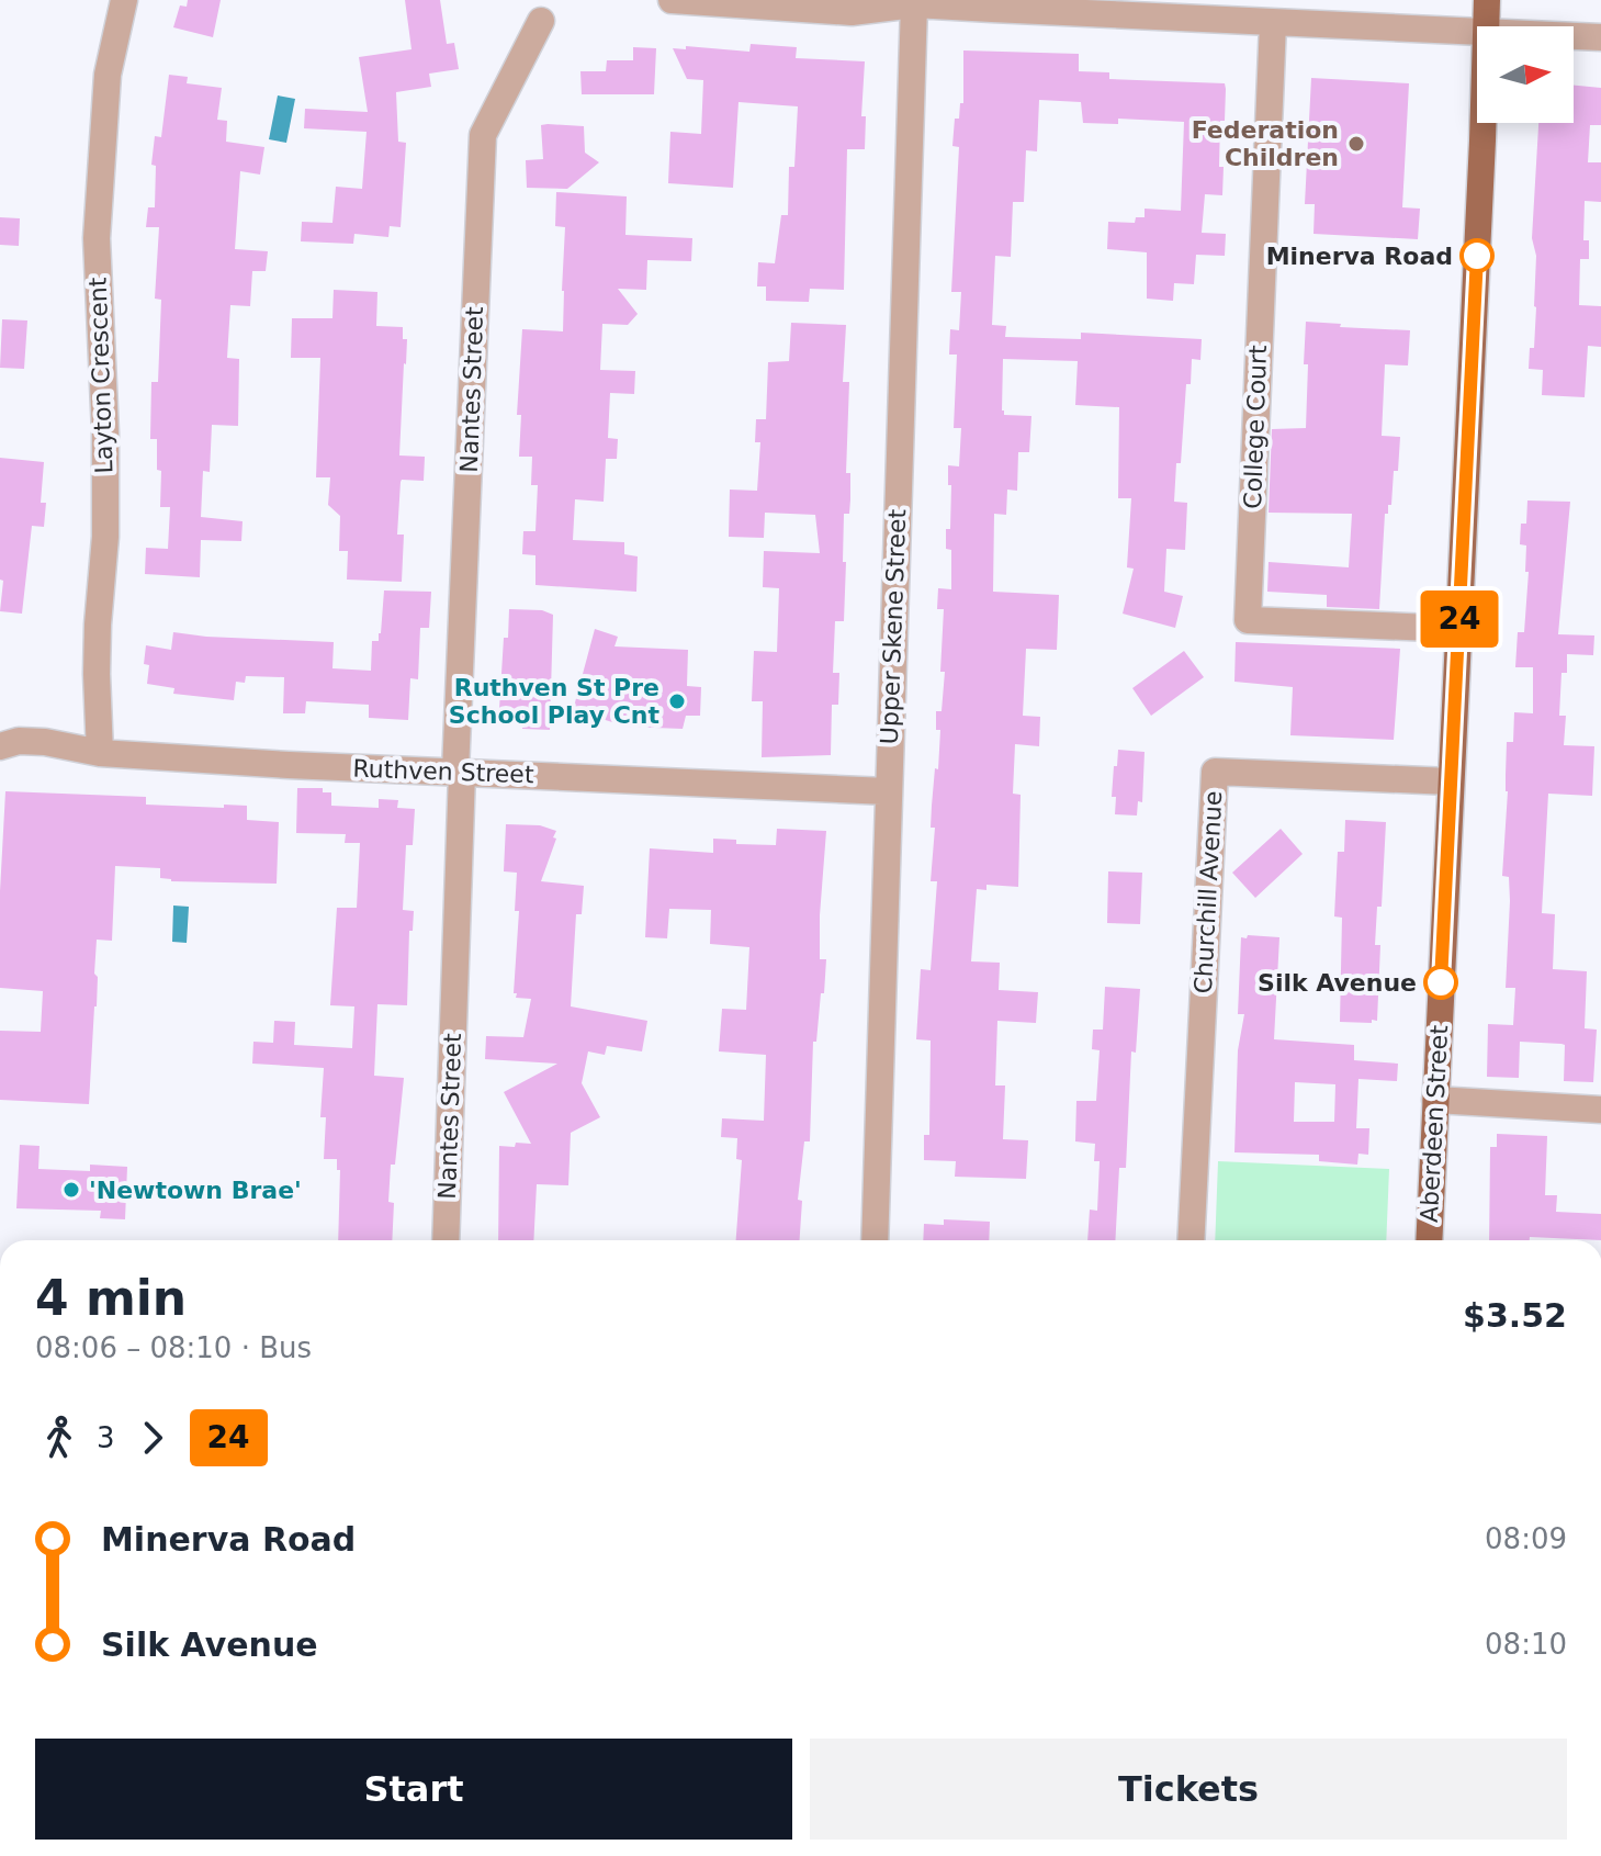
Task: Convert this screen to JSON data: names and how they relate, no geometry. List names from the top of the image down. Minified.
{"streets":{"main road":["Aberdeen Street"],"street":["Layton Crescent","Nantes Street","College Court","Upper Skene Street","Ruthven Street","Churchill Avenue"]},"crossings":[["Layton Crescent","Ruthven Street"],["Nantes Street","Ruthven Street"],["College Court","Aberdeen Street"],["Upper Skene Street","Ruthven Street"],["Churchill Avenue","Aberdeen Street"]],"places":["Federation Children","Minerva Road","Ruthven St Pre School Play Cnt","Silk Avenue","'Newtown Brae'"],"lines":["bus line 24"],"north":"right","page":{"on_map":"24","heading":["4 min","08:06 – 08:10 · Bus","$3.52"],"legs":["3","24"],"list":[{"name":"Minerva Road","value":"08:09"},{"name":"Silk Avenue","value":"08:10"}],"buttons":["Start","Tickets"]}}
